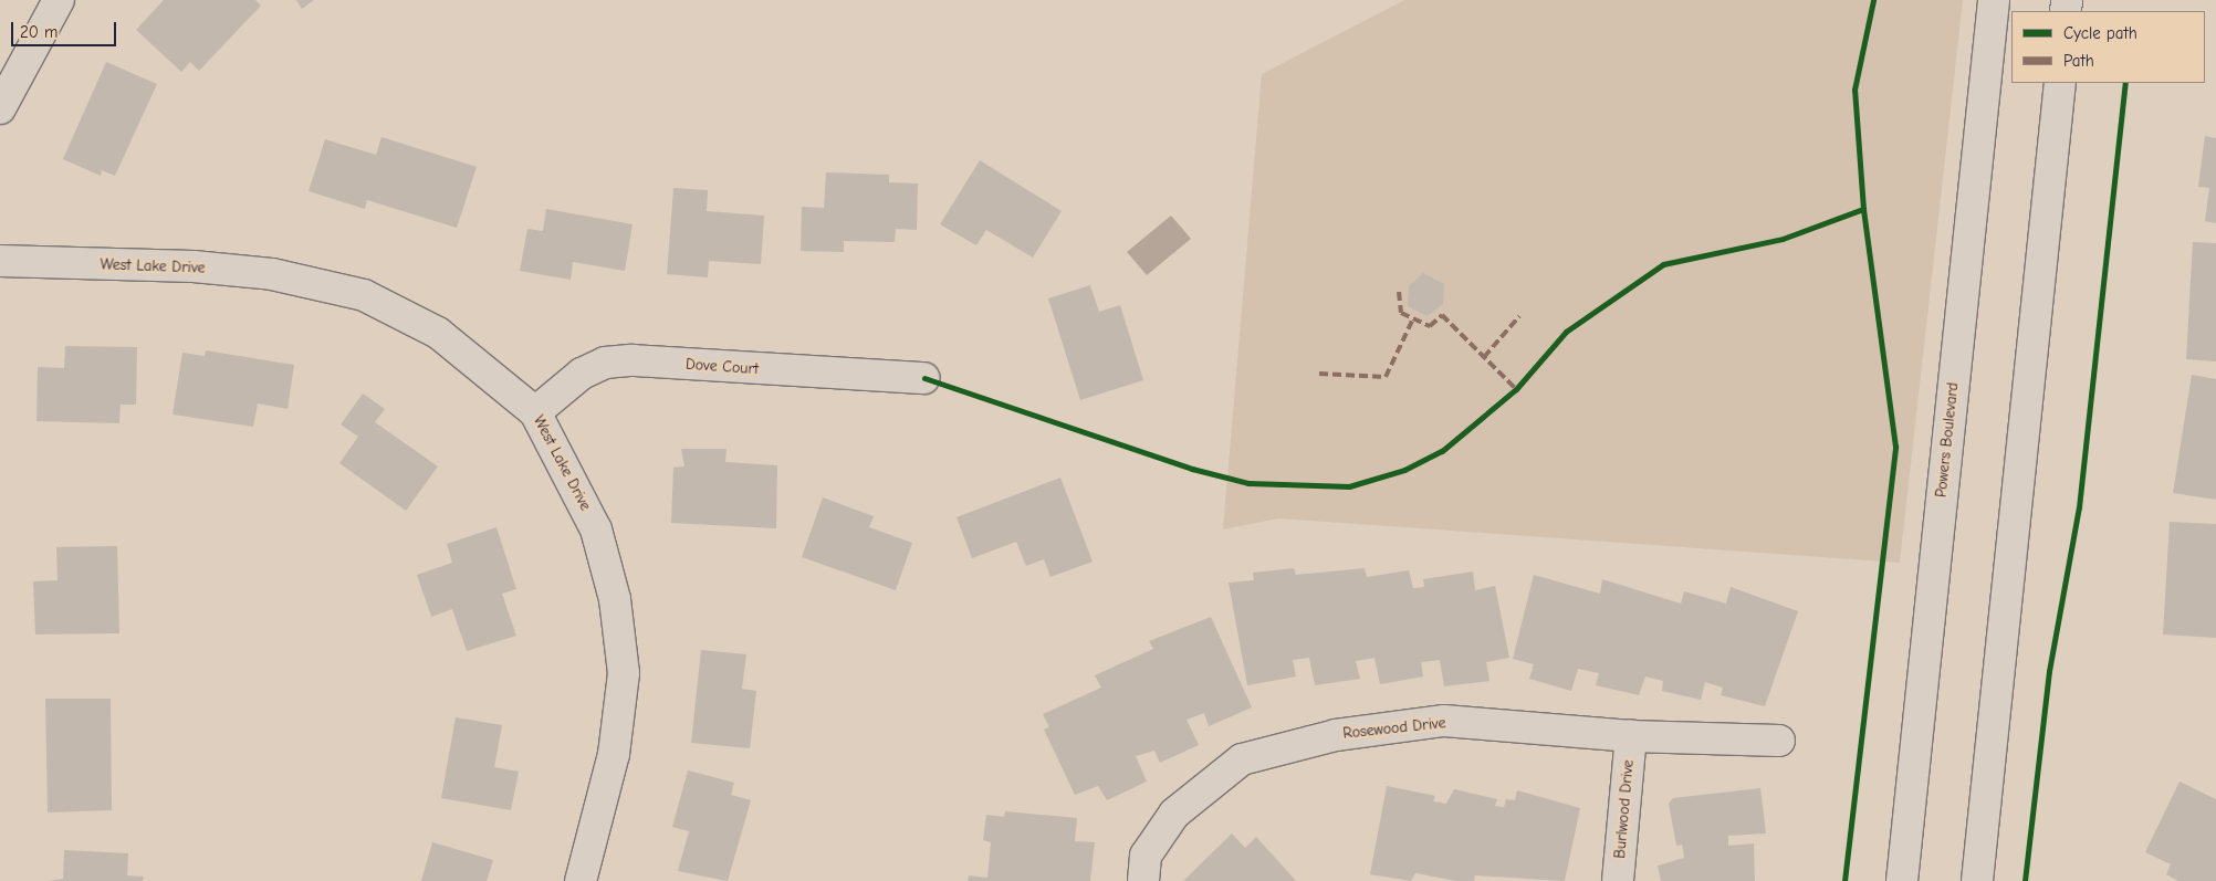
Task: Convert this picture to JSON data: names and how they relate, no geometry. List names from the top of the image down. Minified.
{"streets":{"street":["West Lake Drive","Dove Court","Powers Boulevard","Rosewood Drive","Burlwood Drive"]},"crossings":[["West Lake Drive","Dove Court"],["Rosewood Drive","Burlwood Drive"]],"legend":["Cycle path","Path"],"scale_bar":"20 m"}
